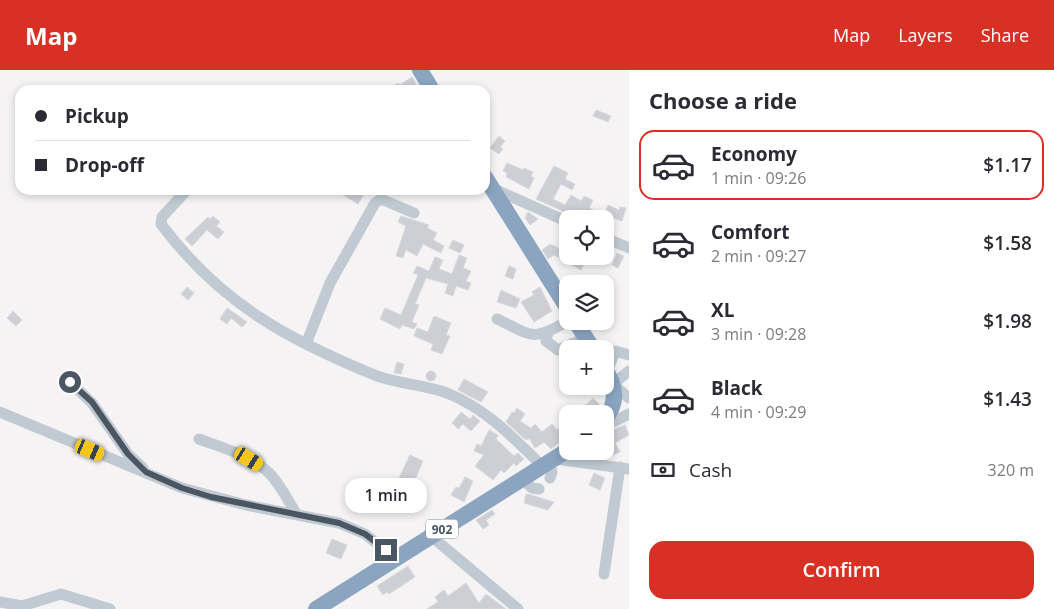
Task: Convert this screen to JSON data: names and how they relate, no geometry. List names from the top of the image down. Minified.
{"streets":{"highway":["902"]},"page":{"header":"Map","nav":["Map","Layers","Share"],"heading":"Choose a ride","banner":["Pickup","Drop-off"],"list":[{"name":"Economy","note":"1 min · 09:26","value":"$1.17"},{"name":"Comfort","note":"2 min · 09:27","value":"$1.58"},{"name":"XL","note":"3 min · 09:28","value":"$1.98"},{"name":"Black","note":"4 min · 09:29","value":"$1.43"}],"map_buttons":["+","−"],"pay":["Cash","320 m"],"bubble":"1 min","buttons":"Confirm"}}
